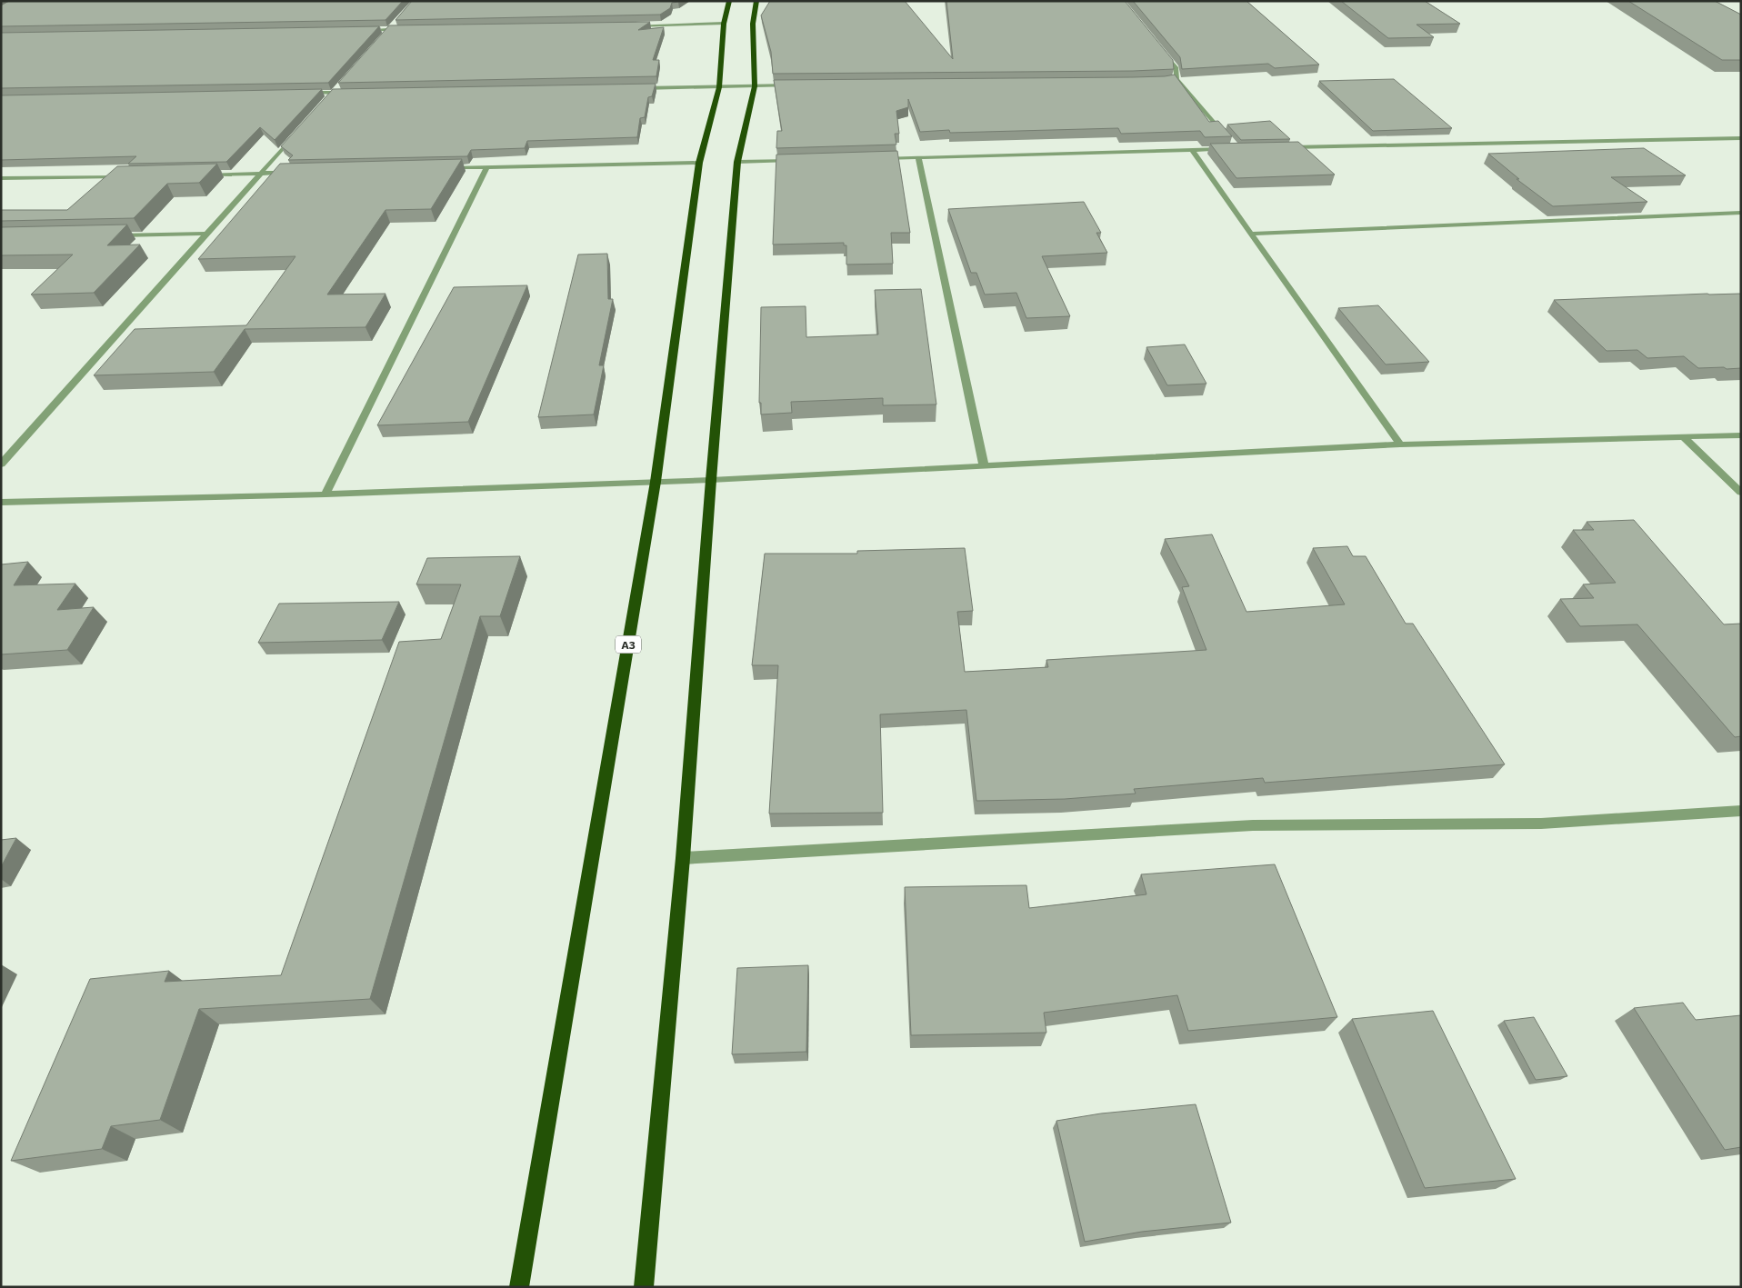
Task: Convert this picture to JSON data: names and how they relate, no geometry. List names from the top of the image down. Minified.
{"streets":{"highway":["A3"]}}
